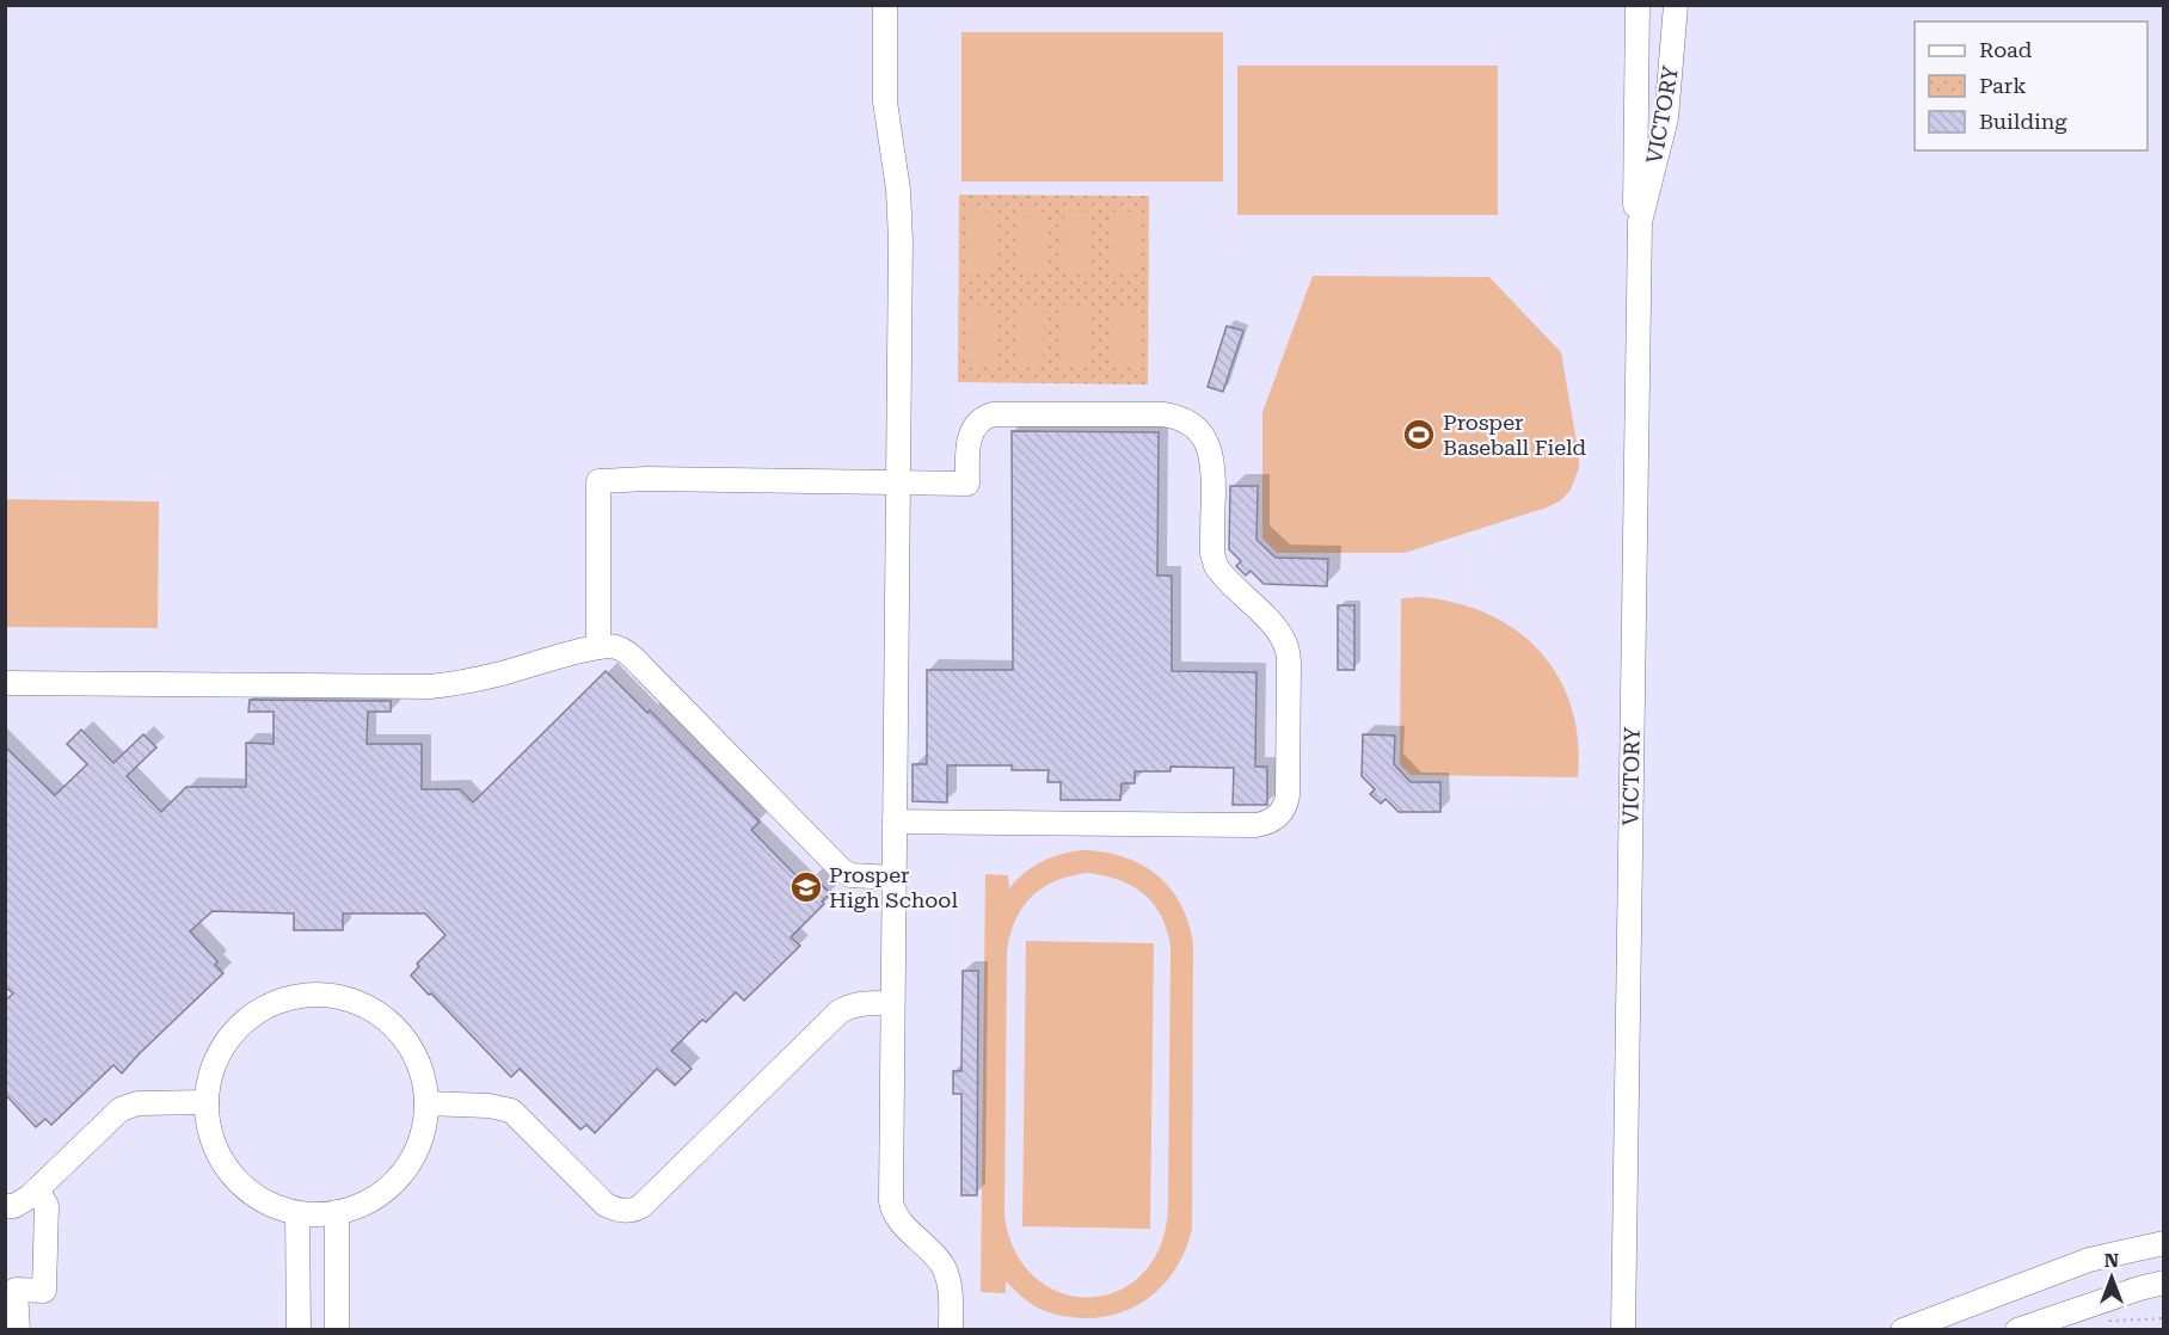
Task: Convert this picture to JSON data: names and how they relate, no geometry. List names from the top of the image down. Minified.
{"streets":{"street":["VICTORY"]},"places":{"sports":["Prosper Baseball Field"],"school or university":["Prosper High School"]},"legend":["Road","Park","Building"],"north":"top"}
